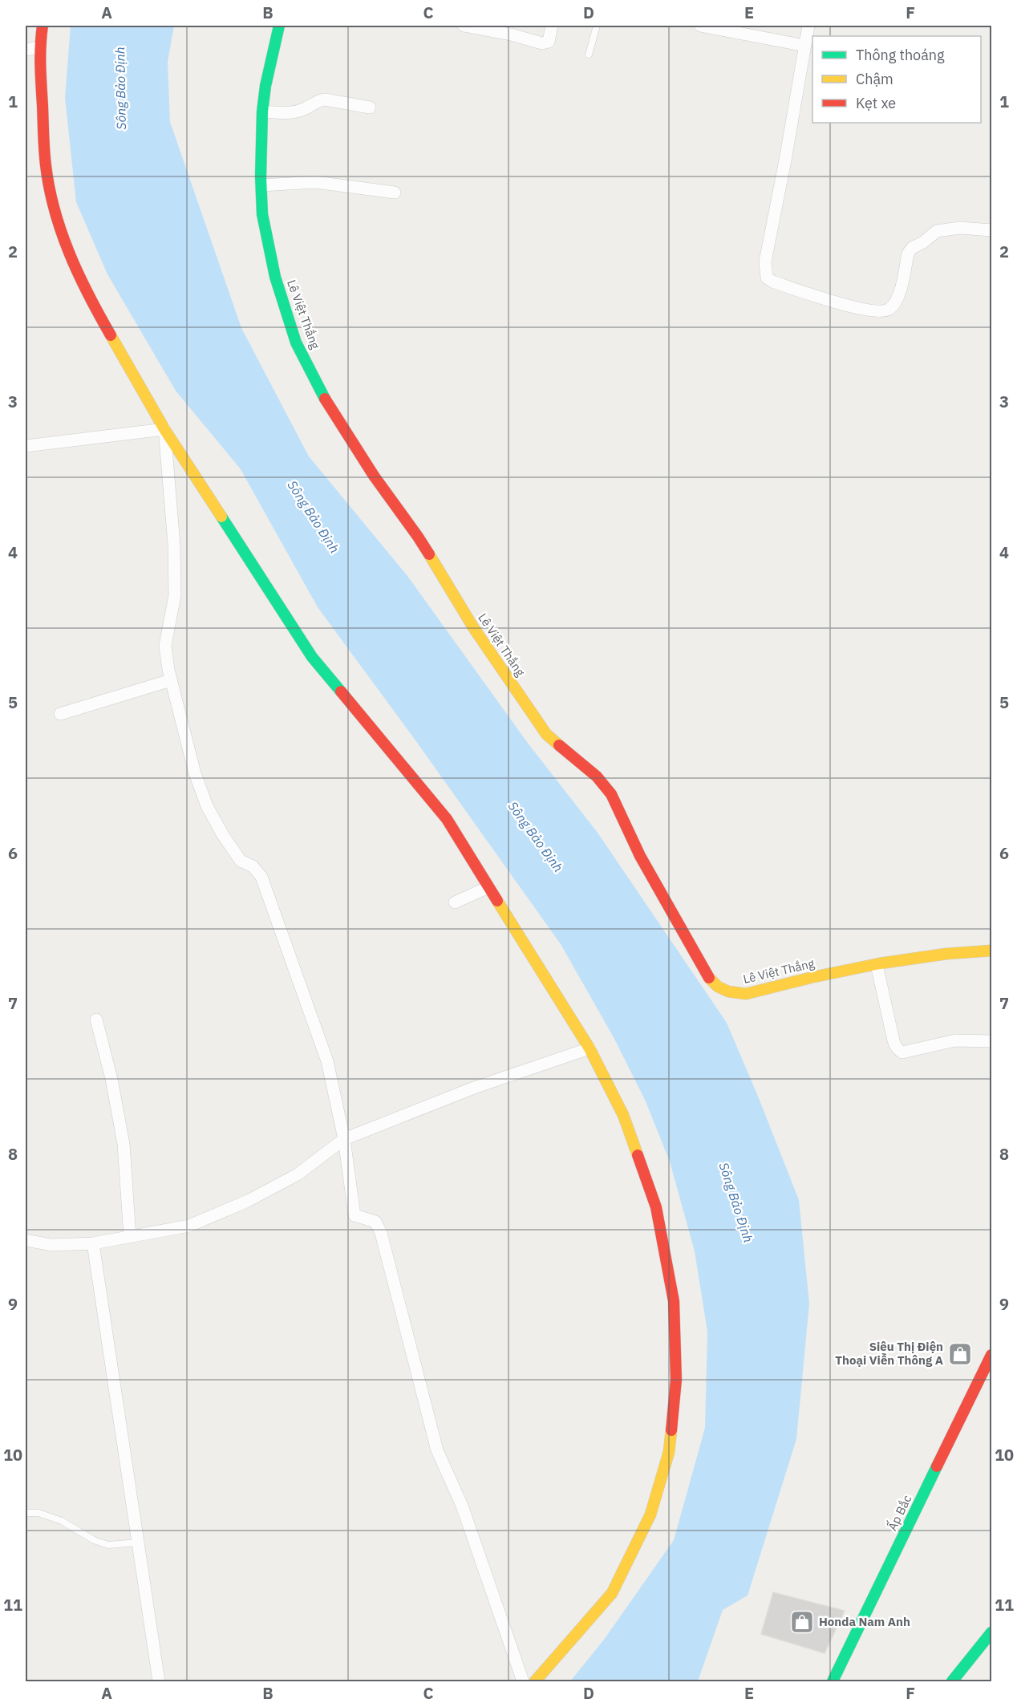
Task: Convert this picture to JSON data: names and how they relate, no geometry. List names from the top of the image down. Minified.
{"streets":{"street":["Lê Việt Thắng","Ấp Bắc"]},"water":["Sông Bảo Định"],"places":{"shop":["Siêu Thị Điện Thoại Viễn Thông A","Honda Nam Anh"]},"legend":["Thông thoáng","Chậm","Kẹt xe"],"grid":{"columns":["A","B","C","D","E","F"],"rows":["1","2","3","4","5","6","7","8","9","10","11"]}}
